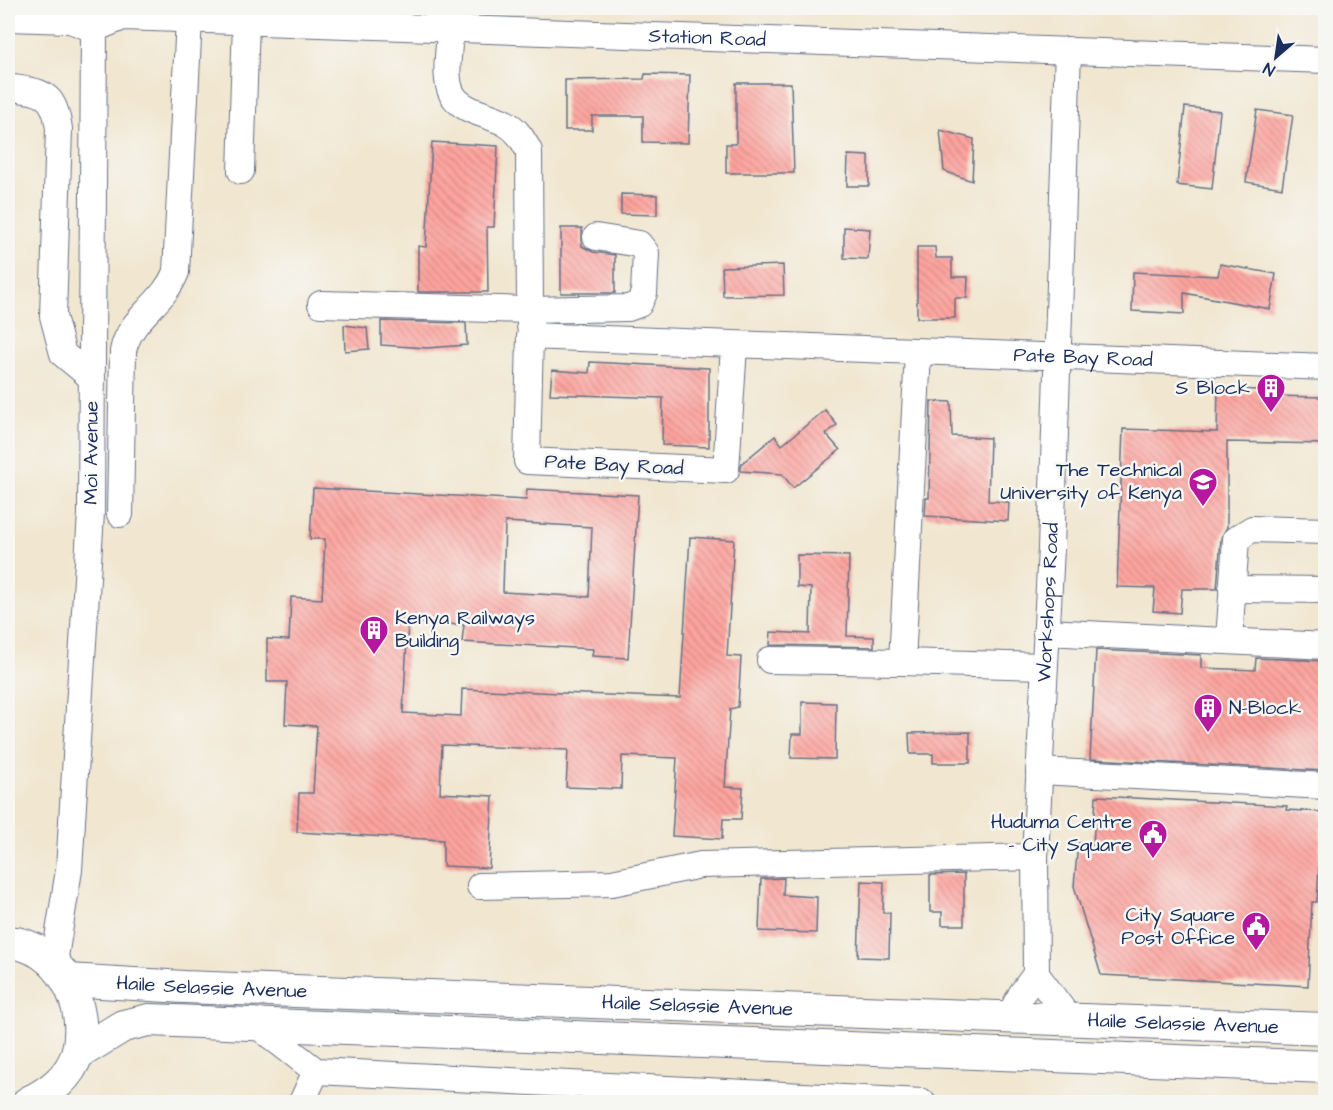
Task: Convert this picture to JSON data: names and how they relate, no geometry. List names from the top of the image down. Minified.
{"streets":{"main road":["Haile Selassie Avenue"],"street":["Station Road","Pate Bay Road","Moi Avenue","Workshops Road"]},"crossings":[["Station Road","Moi Avenue"],["Station Road","Workshops Road"],["Pate Bay Road","Workshops Road"],["Moi Avenue","Haile Selassie Avenue"]],"places":{"building":["S Block","Kenya Railways Building","N-Block"],"school or university":["The Technical University of Kenya"],"public building":["Huduma Centre - City Square","City Square Post Office"]},"north":"bottom left"}
